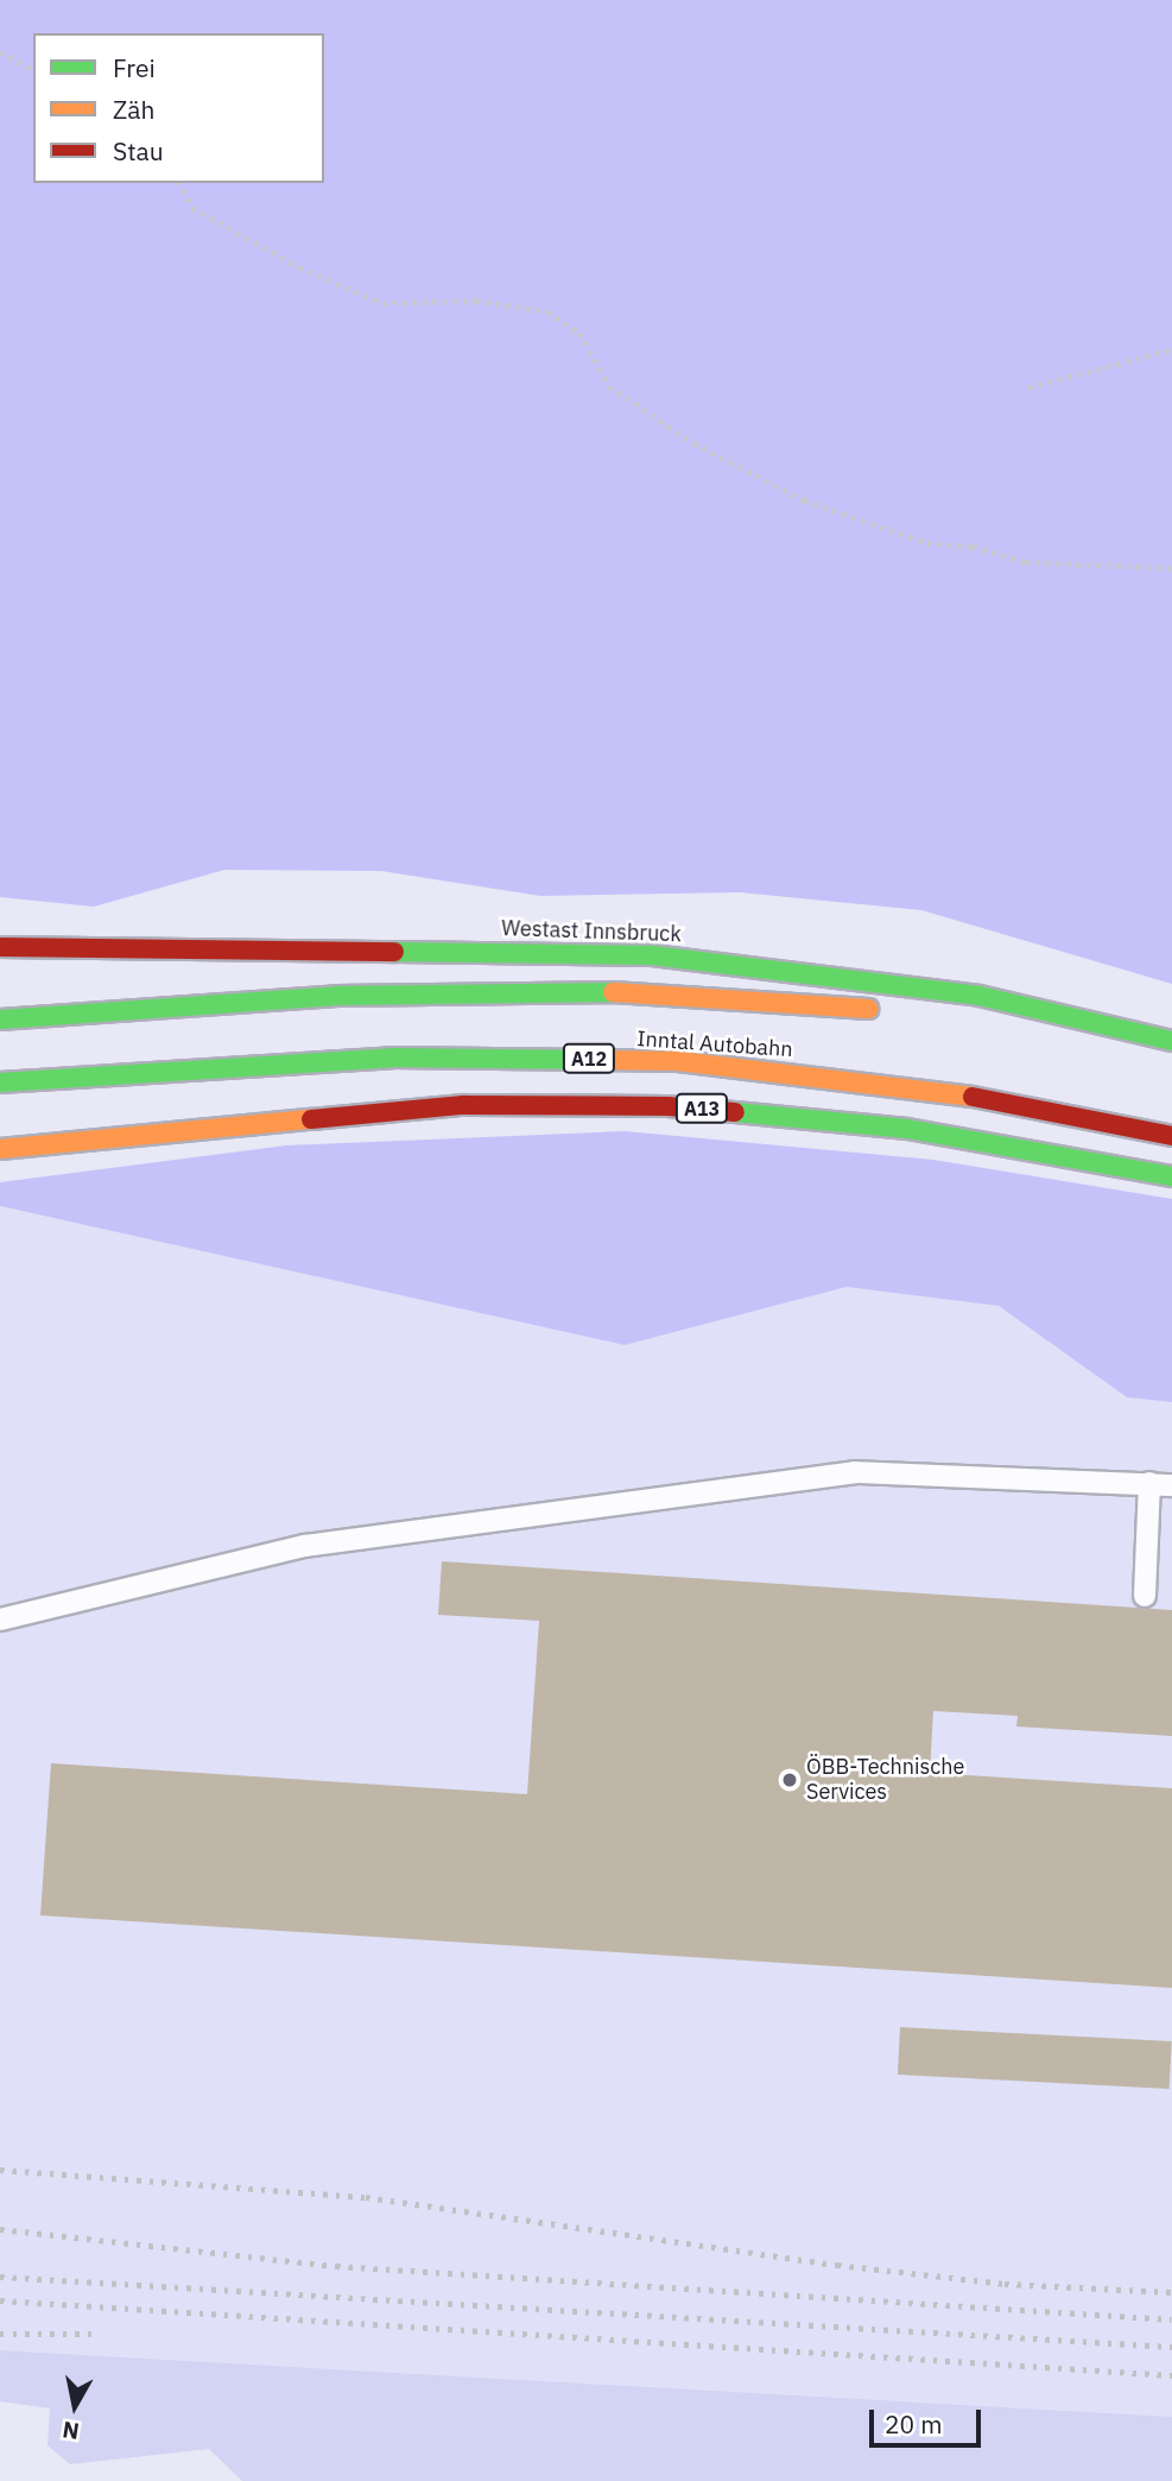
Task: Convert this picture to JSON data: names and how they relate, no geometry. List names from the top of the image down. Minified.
{"streets":{"highway":["Westast Innsbruck","Inntal Autobahn","A12","A13"]},"places":["ÖBB-Technische Services"],"legend":["Frei","Zäh","Stau"],"scale_bar":"20 m","north":"bottom"}
